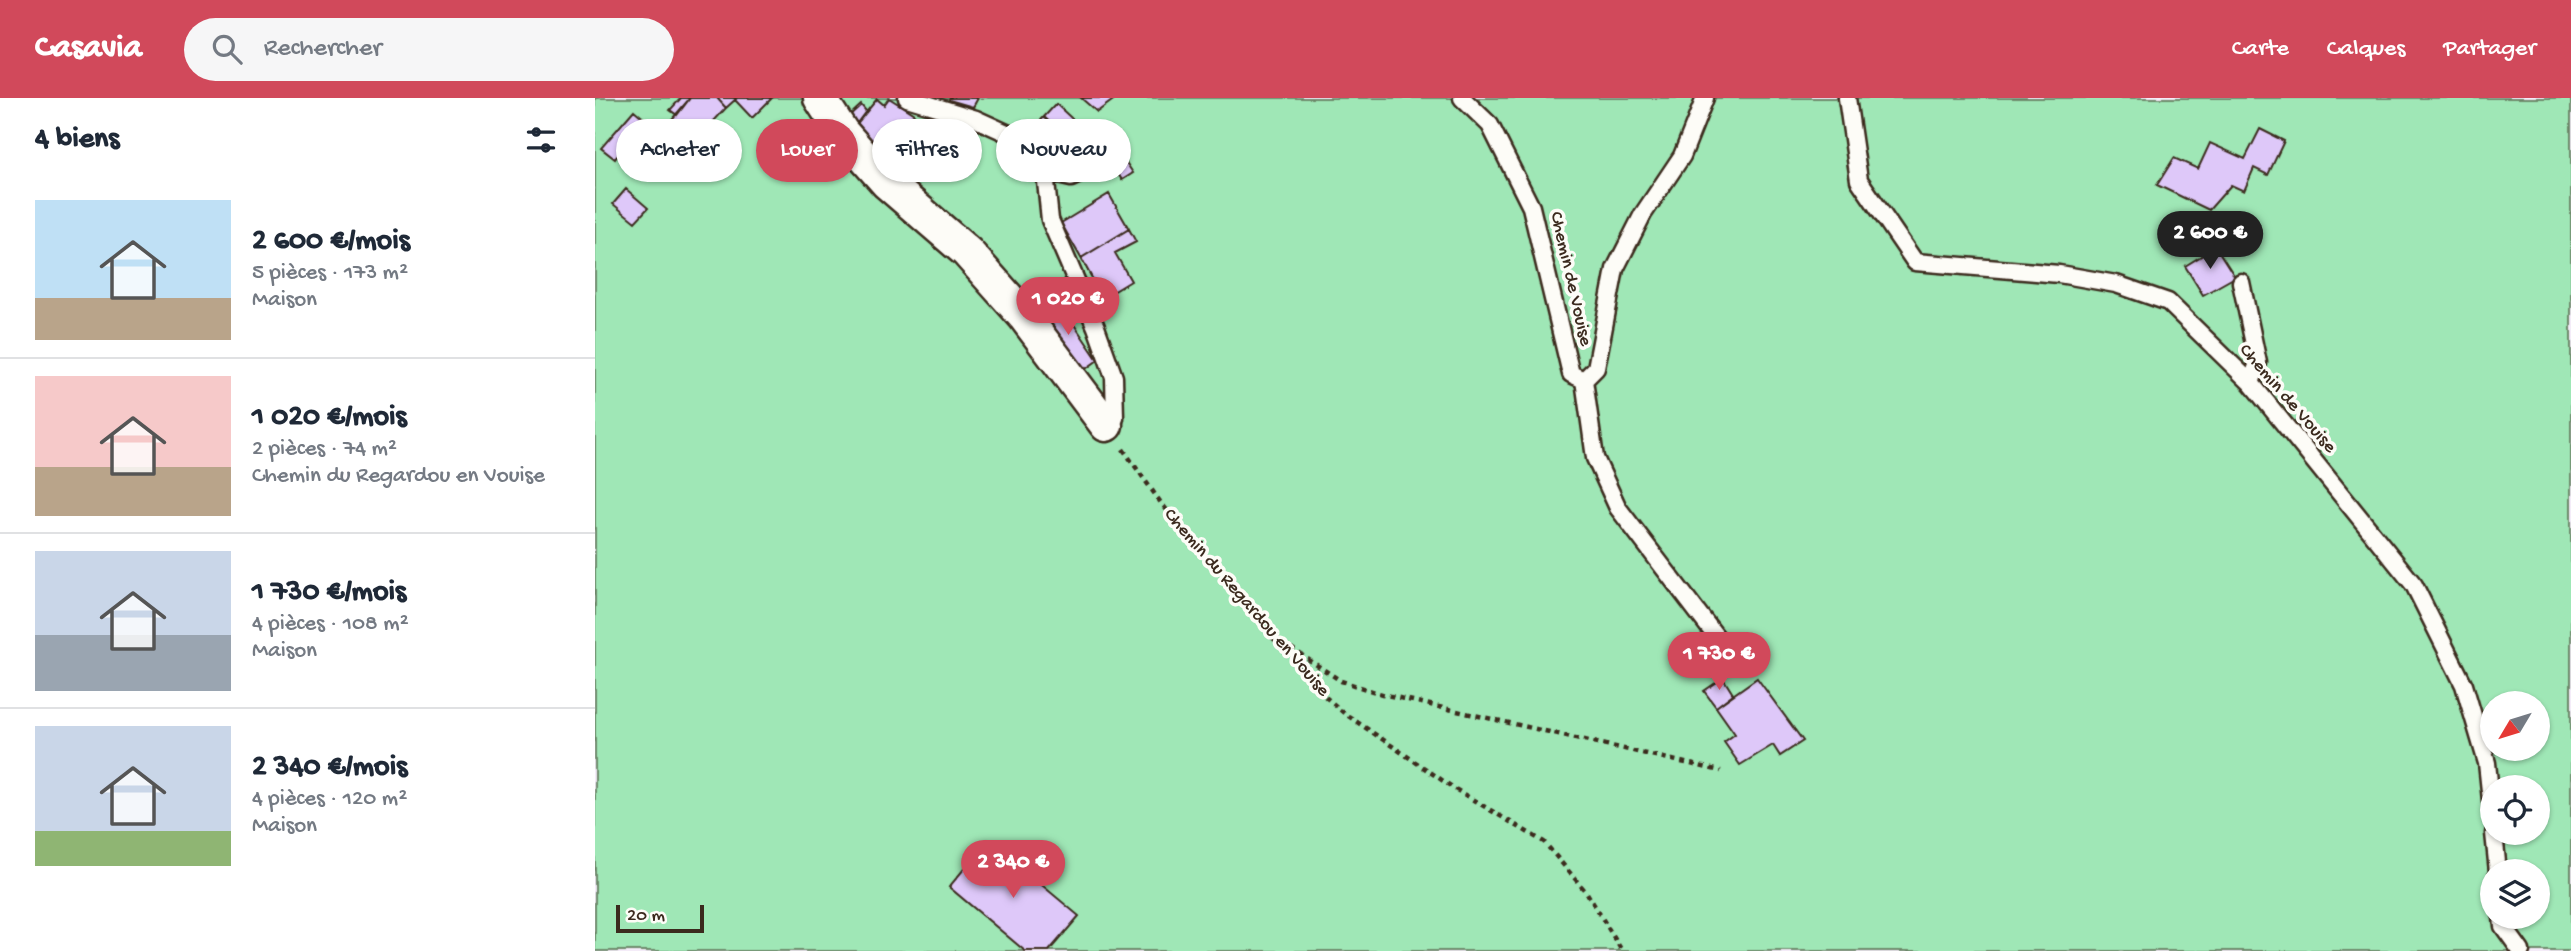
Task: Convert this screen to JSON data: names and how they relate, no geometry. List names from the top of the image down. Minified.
{"streets":{"lane":["Chemin de Vouise"],"path":["Chemin du Regardou en Vouise"]},"scale_bar":"20 m","north":"bottom left","page":{"header":"Casavia","search":"Rechercher","nav":["Carte","Calques","Partager"],"heading":"4 biens","chip":["Acheter","Louer","Filtres","Nouveau"],"list":[{"name":"2 600 €/mois","note":"5 pièces · 173 m² · Maison"},{"name":"1 020 €/mois","note":"2 pièces · 74 m² · Chemin du Regardou en Vouise"},{"name":"1 730 €/mois","note":"4 pièces · 108 m² · Maison"},{"name":"2 340 €/mois","note":"4 pièces · 120 m² · Maison"}],"price":["2 600 €","1 020 €","1 730 €","2 340 €"],"scale":"20 m"}}
